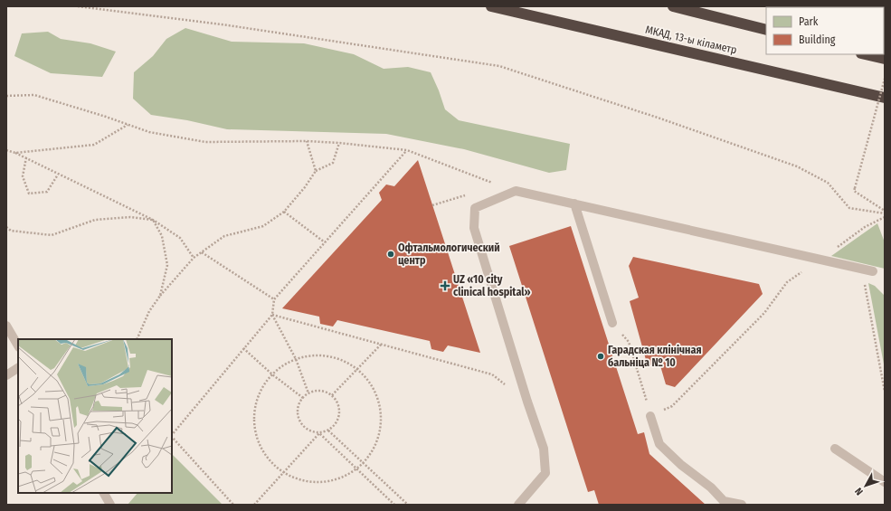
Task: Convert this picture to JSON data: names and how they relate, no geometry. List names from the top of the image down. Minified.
{"streets":{"highway":["МКАД, 13-ы кіламетр"]},"places":{"other":["Офтальмологический центр","Гарадская клінічная бальніца № 10"],"health":["UZ «10 city clinical hospital»"]},"legend":["Park","Building"],"north":"bottom left"}
